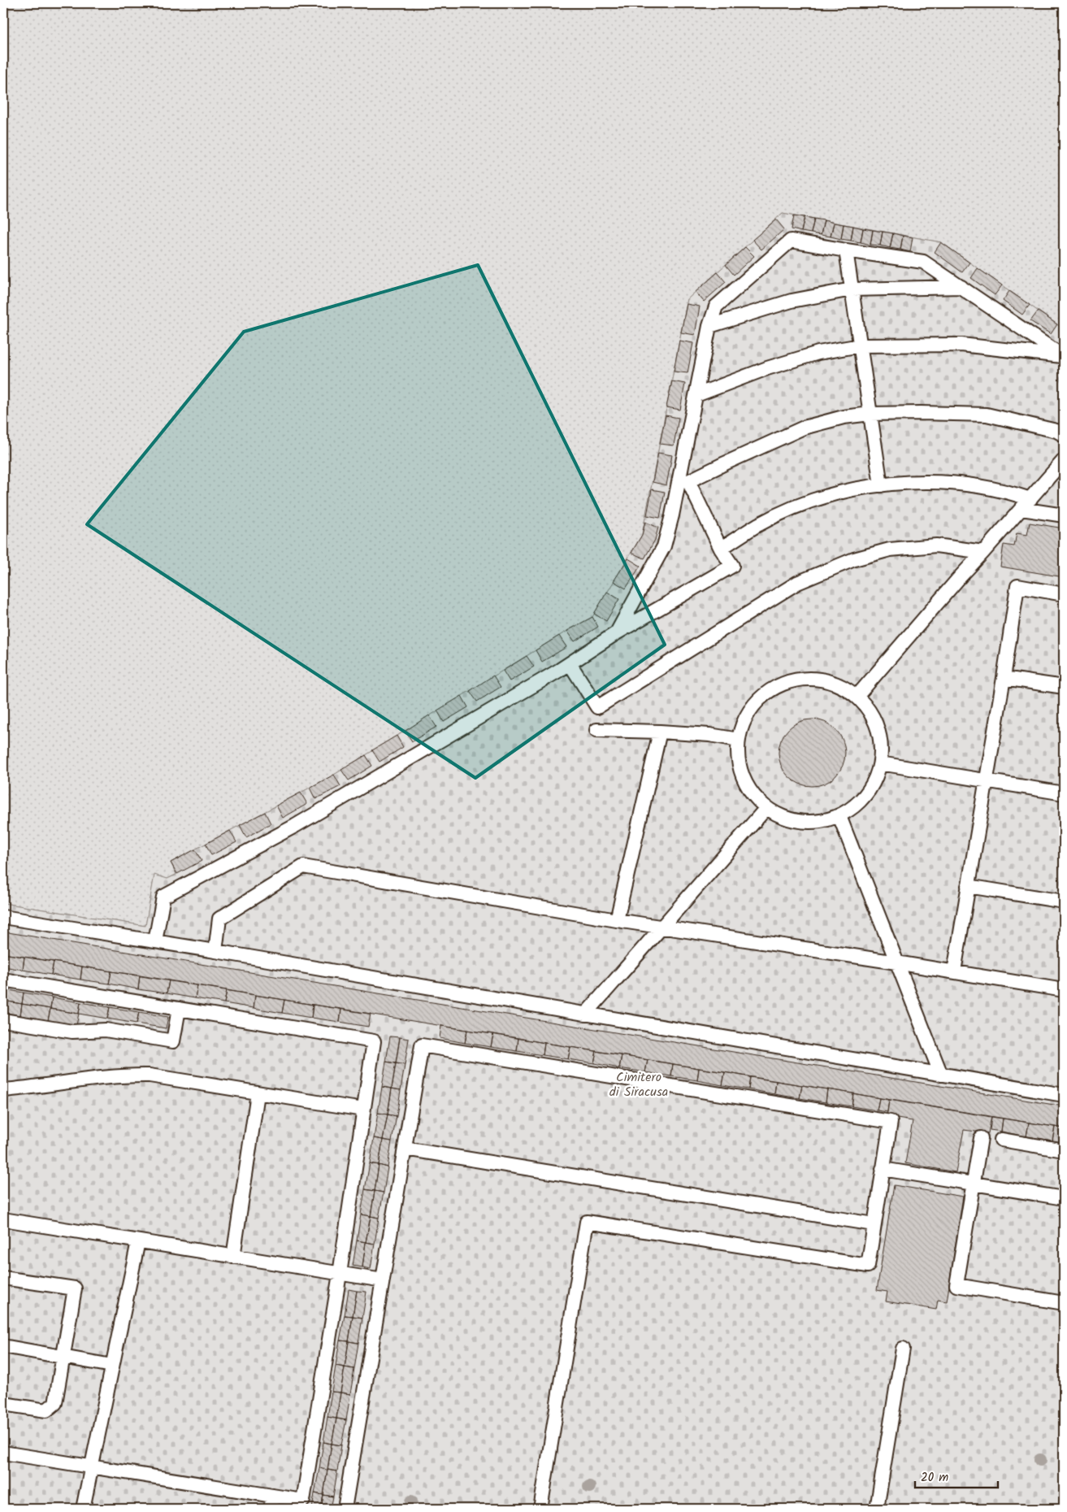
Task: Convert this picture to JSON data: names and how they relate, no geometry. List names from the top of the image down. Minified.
{"parks":["Cimitero di Siracusa"],"scale_bar":"20 m"}
